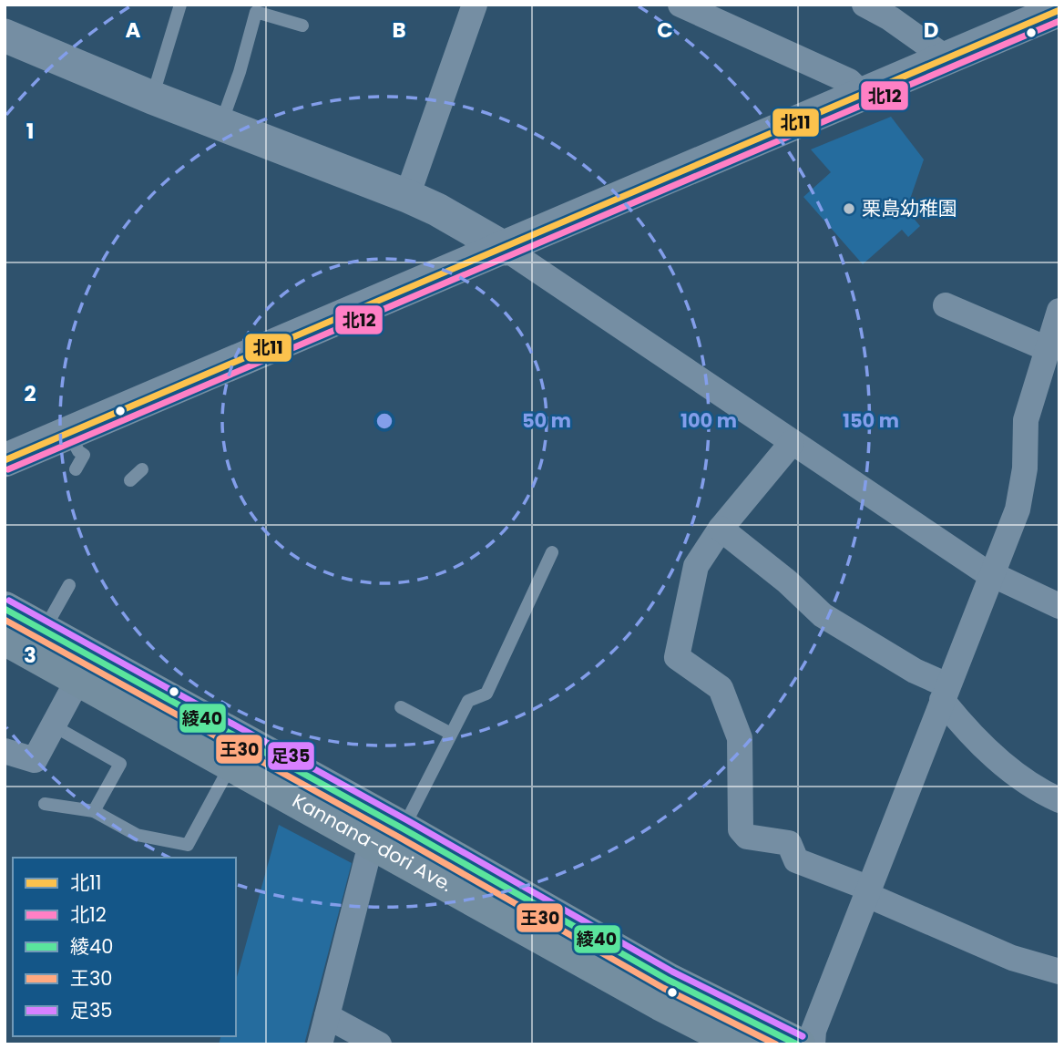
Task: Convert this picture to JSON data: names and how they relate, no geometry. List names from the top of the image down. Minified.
{"streets":{"main road":["Kannana-dori Ave."]},"places":["栗島幼稚園"],"lines":["transit line 北11","transit line 北12","transit line 足35","transit line 綾40","transit line 王30"],"legend":["北11","北12","綾40","王30","足35"],"grid":{"columns":["A","B","C","D"],"rows":["1","2","3"]},"rings":["50 m","100 m","150 m"]}
